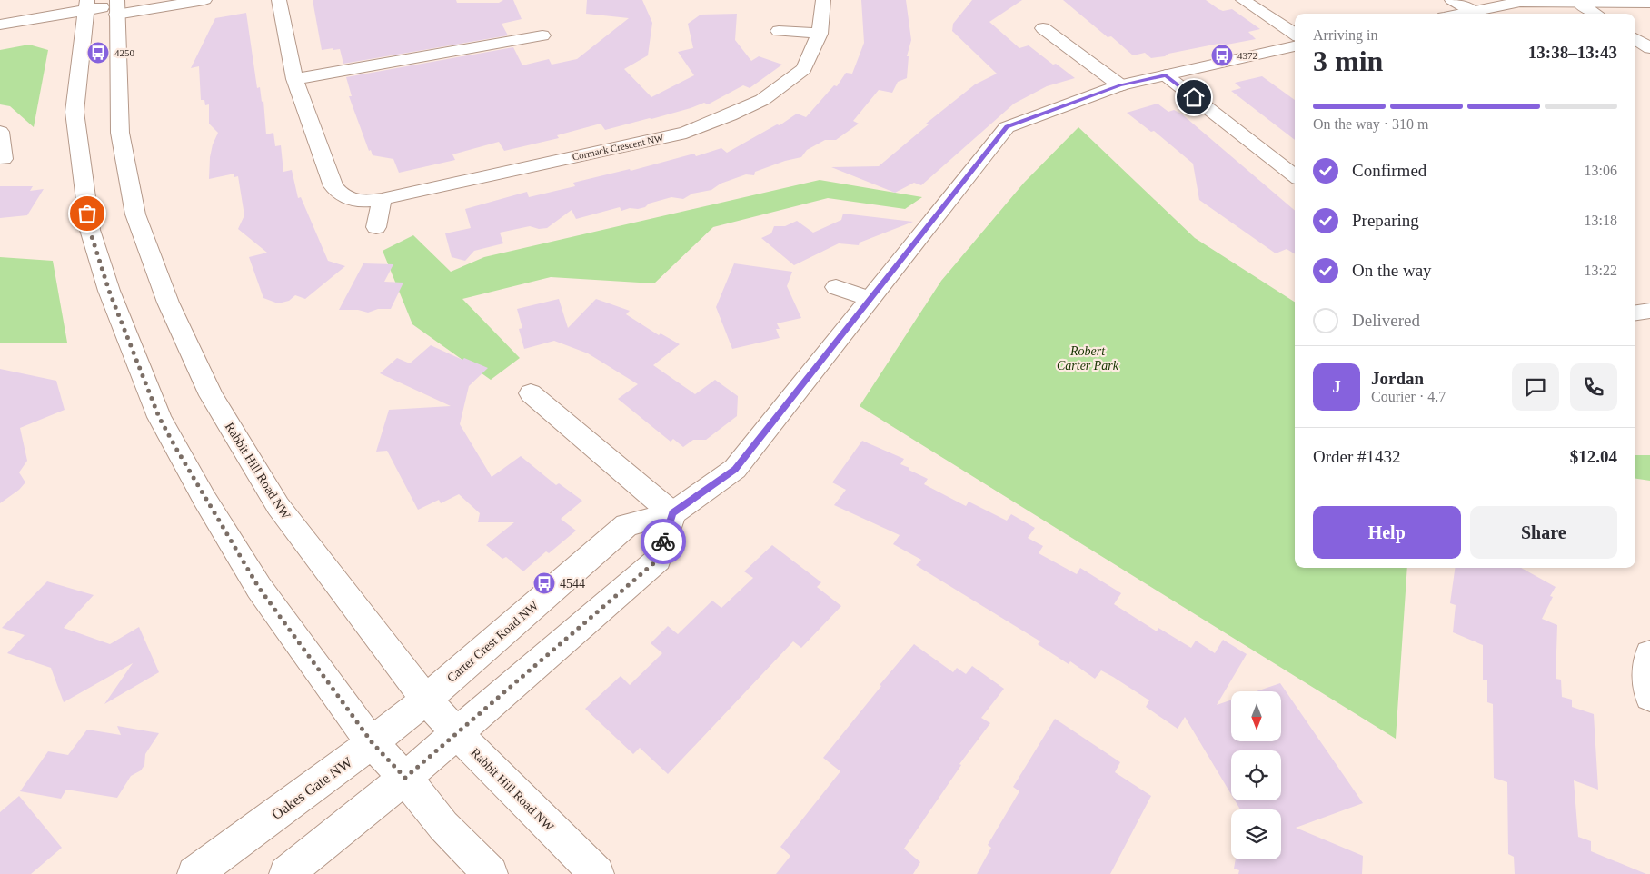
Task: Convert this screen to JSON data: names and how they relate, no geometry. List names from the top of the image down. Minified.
{"streets":{"street":["Cormack Crescent NW","Rabbit Hill Road NW","Carter Crest Road NW","Oakes Gate NW"]},"crossings":[["Rabbit Hill Road NW","Carter Crest Road NW"],["Rabbit Hill Road NW","Oakes Gate NW"],["Carter Crest Road NW","Oakes Gate NW"]],"parks":["Robert Carter Park"],"places":{"bus stop":["4250","4372","4544"]},"north":"bottom","page":{"heading":["3 min","Arriving in","13:38–13:43"],"panel":["Jordan","Courier · 4.7","Order #1432","$12.04"],"bar":"On the way · 310 m","list":[["Confirmed","13:06"],["Preparing","13:18"],["On the way","13:22"],"Delivered"],"round":"J","buttons":["Help","Share"]}}
